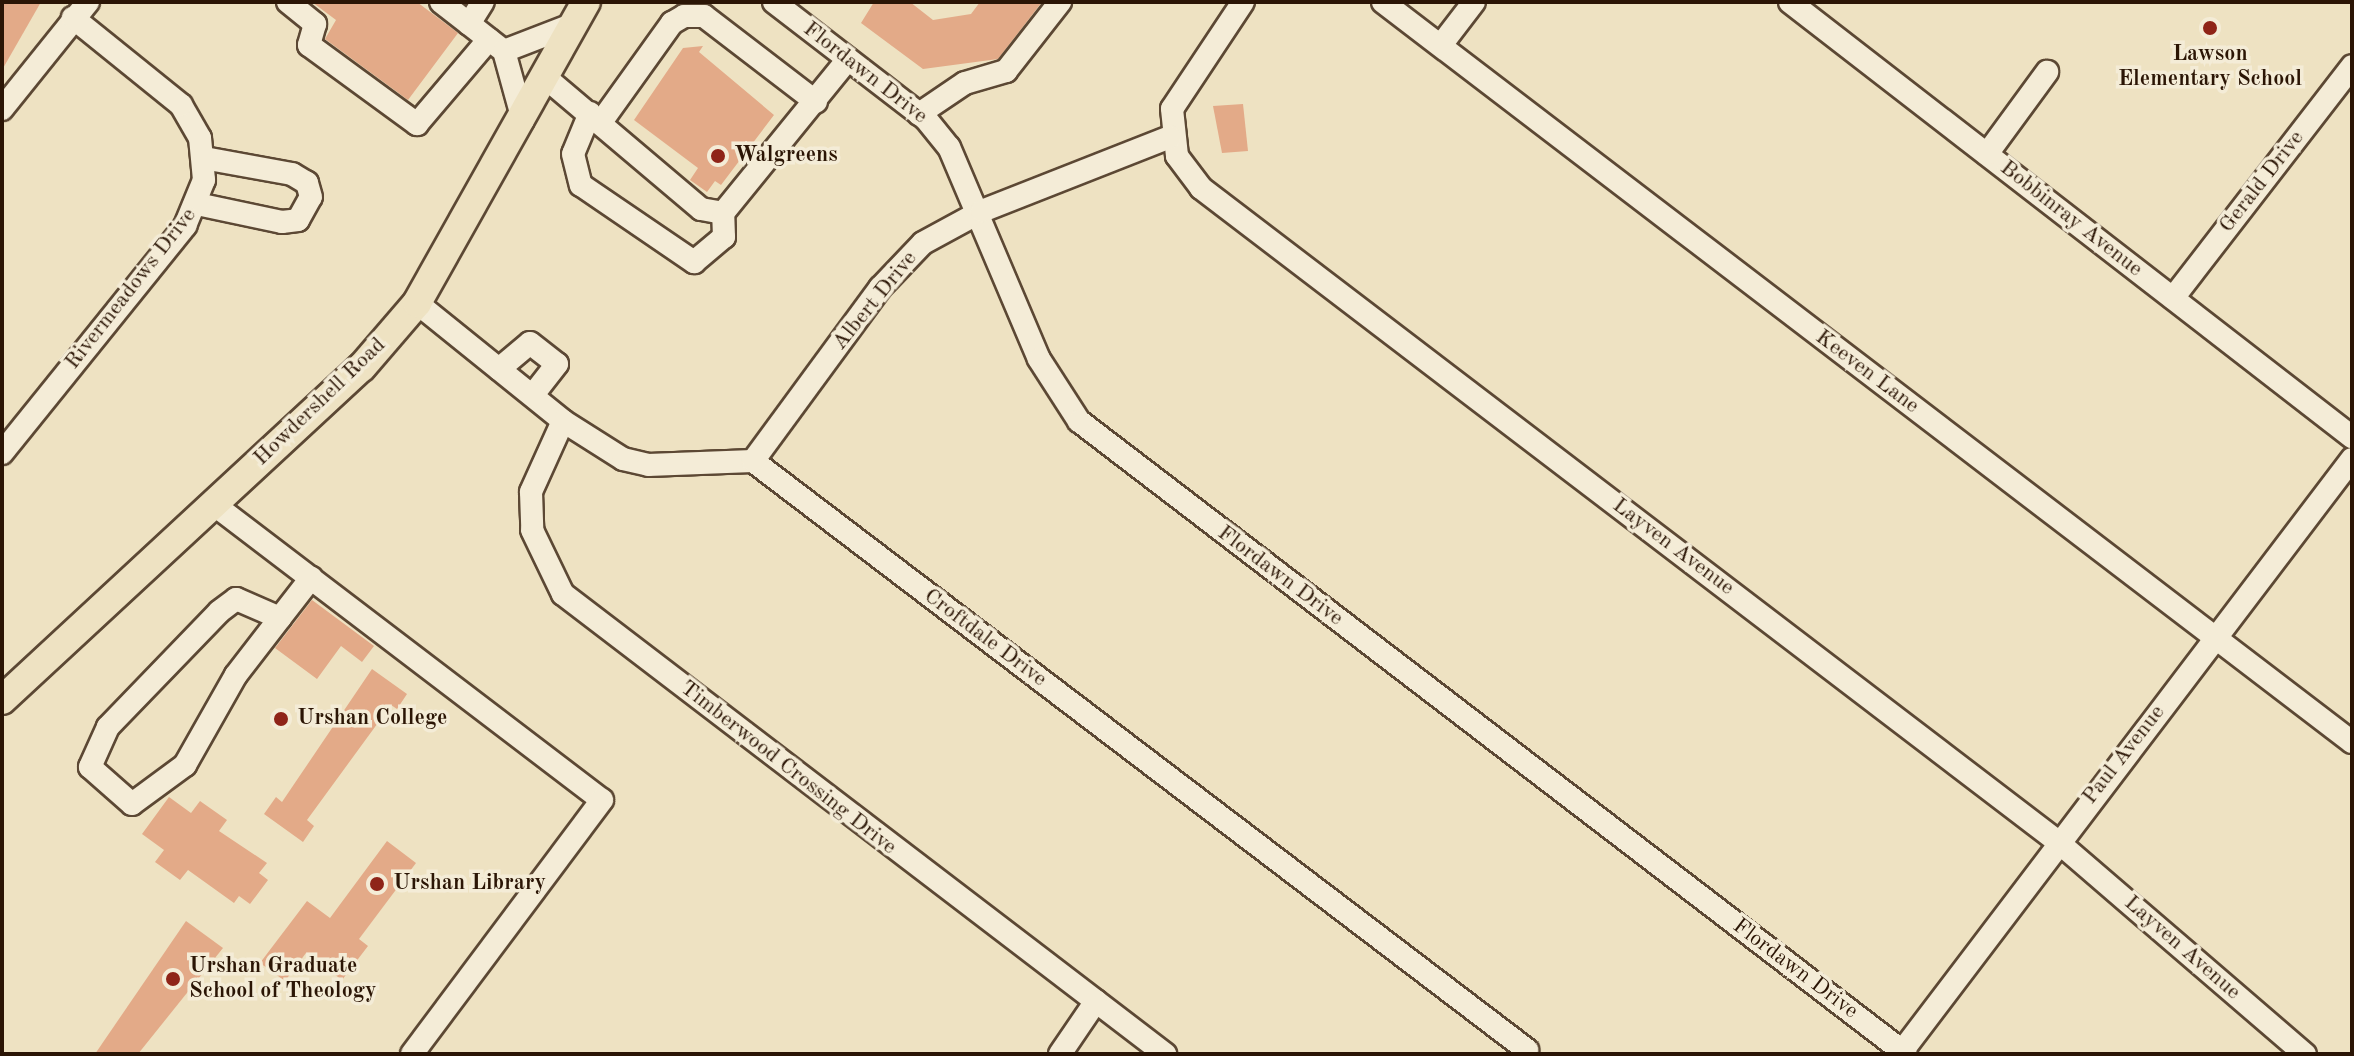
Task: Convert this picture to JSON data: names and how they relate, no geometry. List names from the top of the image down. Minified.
{"streets":{"main road":["Howdershell Road"],"street":["Flordawn Drive","Gerald Drive","Bobbinray Avenue","Rivermeadows Drive","Albert Drive","Keeven Lane","Layven Avenue","Croftdale Drive","Paul Avenue","Timberwood Crossing Drive"]},"crossings":[["Flordawn Drive","Albert Drive"],["Flordawn Drive","Paul Avenue"],["Gerald Drive","Bobbinray Avenue"],["Albert Drive","Layven Avenue"],["Albert Drive","Croftdale Drive"],["Keeven Lane","Paul Avenue"],["Layven Avenue","Paul Avenue"]],"places":["Lawson Elementary School","Walgreens","Urshan College","Urshan Library","Urshan Graduate School of Theology"]}
